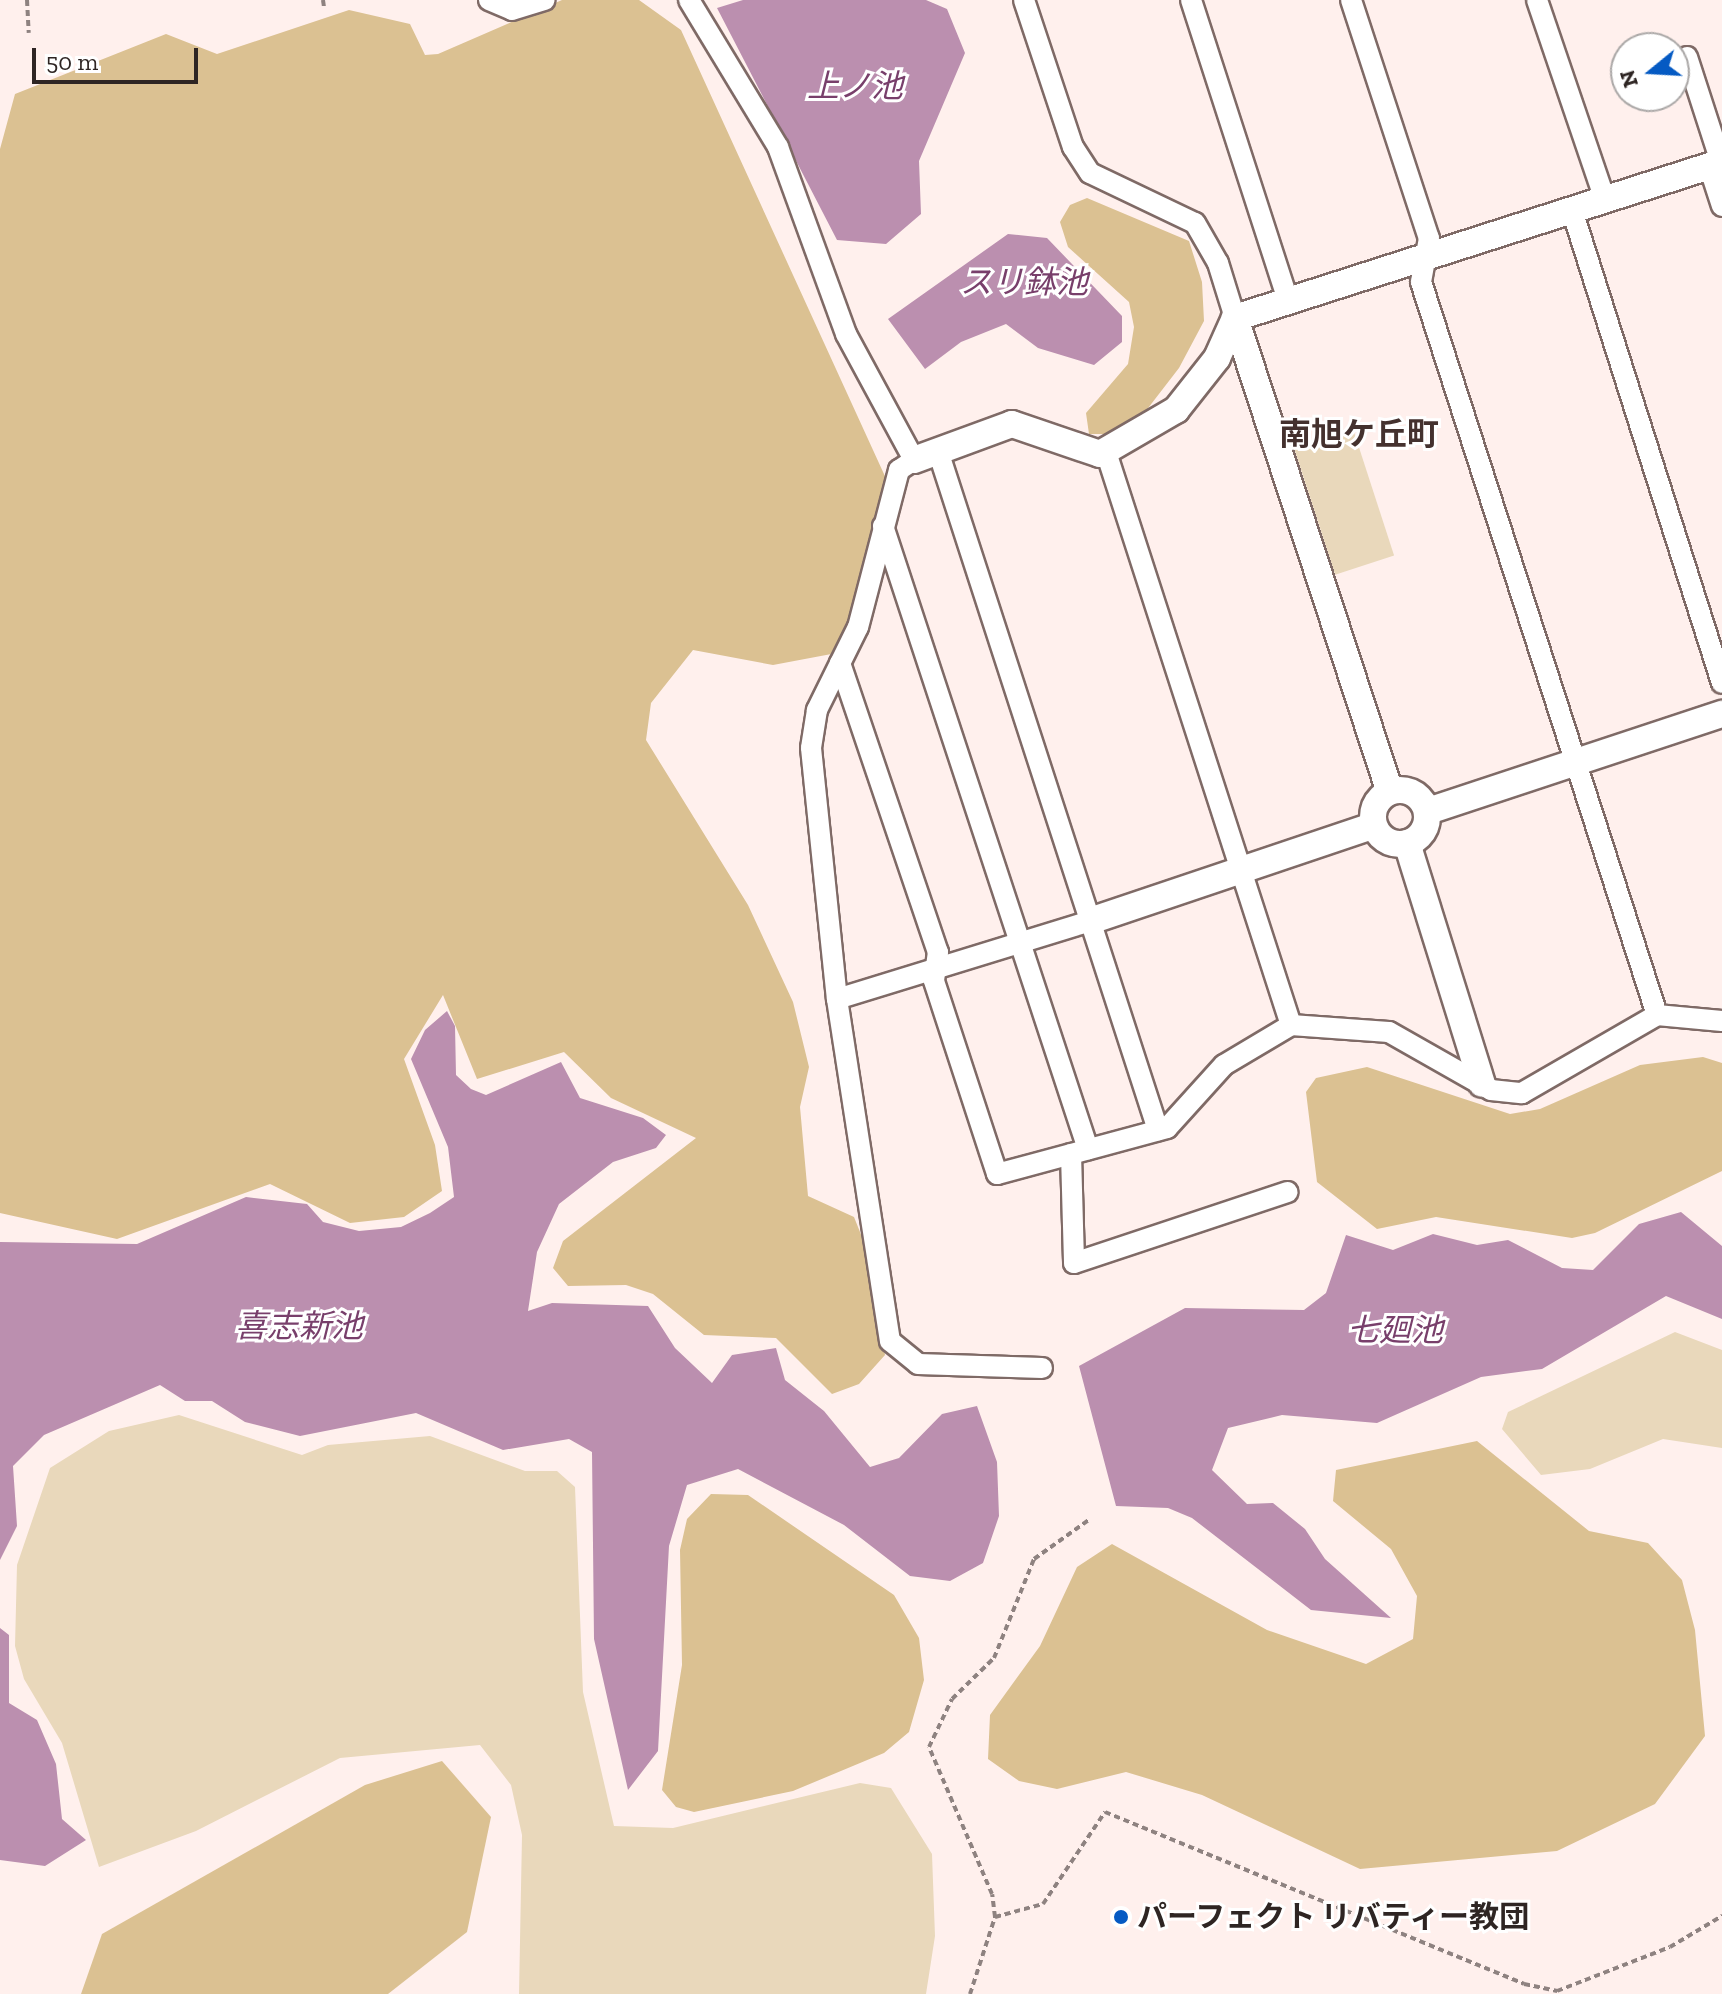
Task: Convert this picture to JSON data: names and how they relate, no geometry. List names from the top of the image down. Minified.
{"districts":["南旭ケ丘町"],"water":["上ノ池","スリ鉢池","喜志新池","七廻池"],"places":["パーフェクト リバティー教団"],"scale_bar":"50 m","north":"left"}
